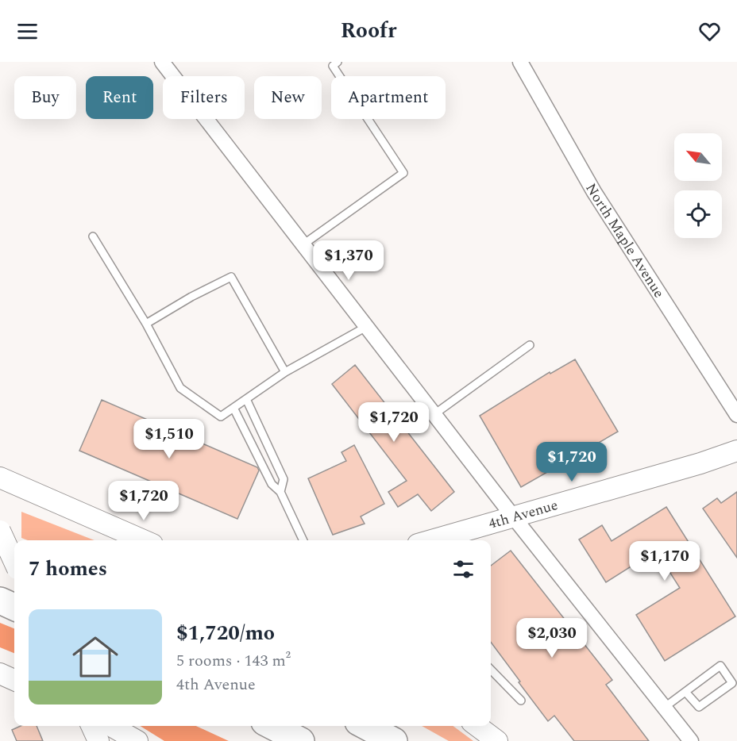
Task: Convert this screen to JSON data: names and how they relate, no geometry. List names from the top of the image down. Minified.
{"streets":{"street":["North Maple Avenue","4th Avenue"]},"north":"top left","page":{"header":"Roofr","chip":["Buy","Rent","Filters","New","Apartment"],"price":["$1,370","$1,720","$1,510","$1,720","$1,720","$1,170","$2,030"],"heading":"7 homes","list":[{"name":"$1,720/mo","note":"5 rooms · 143 m² · 4th Avenue"}]}}
